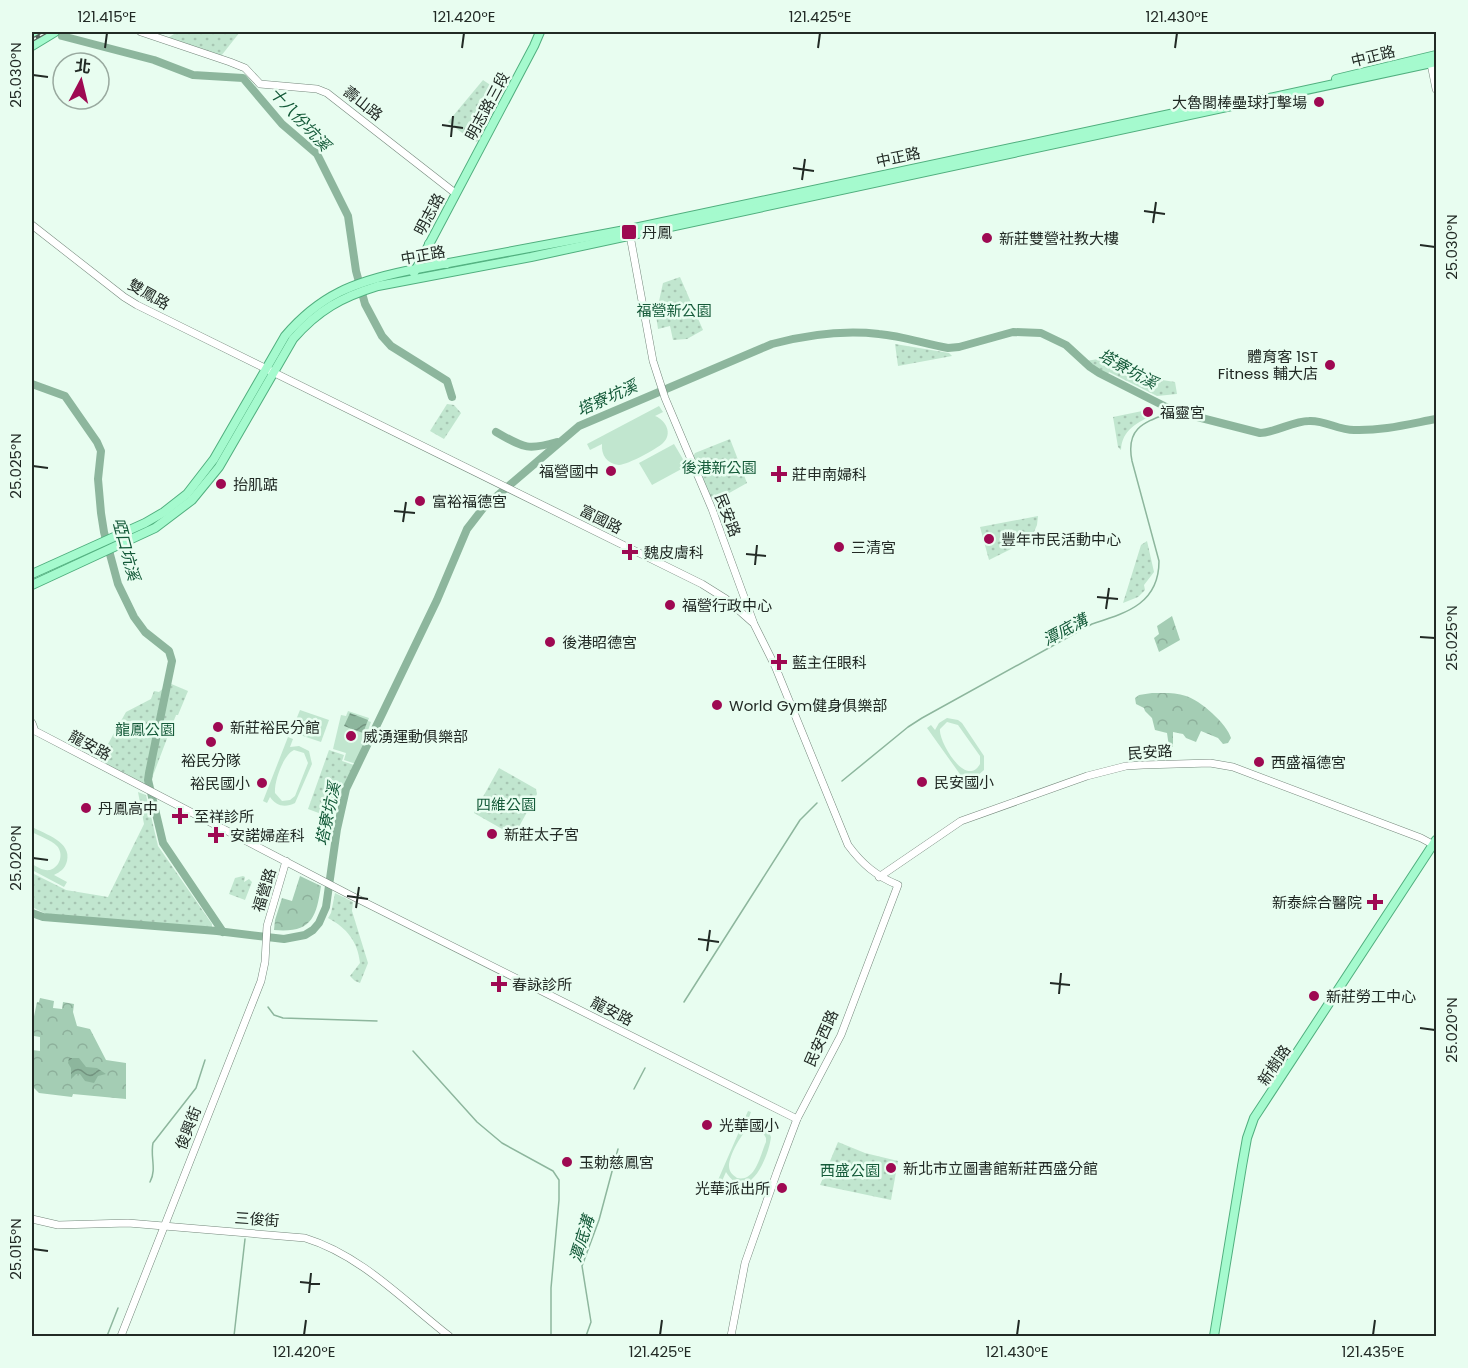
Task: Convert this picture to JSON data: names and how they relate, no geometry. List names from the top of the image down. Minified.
{"streets":{"main road":["中正路","明志路三段","明志路","新樹路"],"street":["壽山路","雙鳳路","民安路","富國路","龍安路","福營路","民安西路","俊興街","三俊街"]},"crossings":[["中正路","明志路"],["中正路","雙鳳路"],["中正路","民安路"],["中正路","富國路"],["壽山路","明志路三段"],["壽山路","明志路"],["明志路三段","明志路"],["雙鳳路","富國路"],["民安路","富國路"],["民安路","民安西路"],["民安路","新樹路"],["龍安路","福營路"],["龍安路","民安西路"],["福營路","俊興街"],["俊興街","三俊街"]],"water":["十八份坑溪","塔寮坑溪","啞口坑溪","潭底溝"],"parks":["福營新公園","後港新公園","龍鳳公園","四維公園","西盛公園"],"places":{"other":["大魯閣棒壘球打擊場","新莊雙營社教大樓","體育客 1ST Fitness 輔大店","福靈宮","福營國中","抬肌踮","富裕福德宮","豐年市民活動中心","三清宮","福營行政中心","後港昭德宮","World Gym健身俱樂部","新莊裕民分館","威湧運動俱樂部","裕民分隊","西盛福德宮","民安國小","裕民國小","丹鳳高中","新莊太子宮","新莊勞工中心","光華國小","玉勅慈鳳宮","新北市立圖書館新莊西盛分館","光華派出所"],"transit":["丹鳳"],"health":["莊申南婦科","魏皮膚科","藍主任眼科","至祥診所","安諾婦産科","新泰綜合醫院","春詠診所"]},"north":"top","coordinates":["121.415°E","121.420°E","121.425°E","121.430°E","25.030°N","25.025°N","25.020°N","25.015°N","121.435°E"]}
